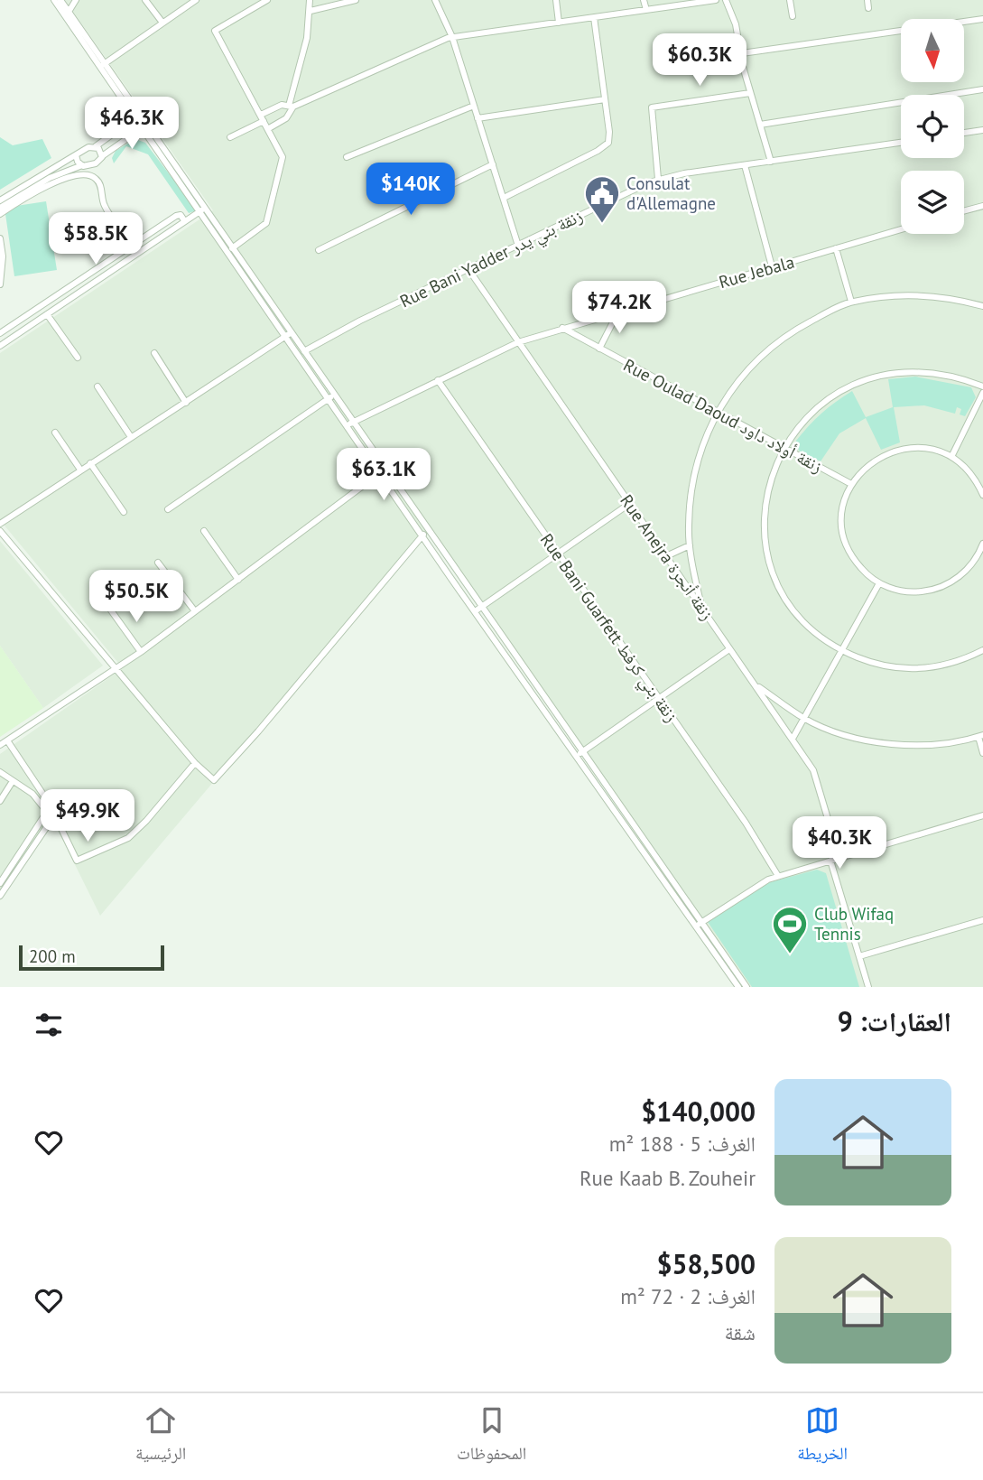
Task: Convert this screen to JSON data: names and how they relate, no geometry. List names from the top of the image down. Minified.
{"streets":{"street":["Rue Bani Yadder زنقة بني يدر","Rue Jebala","Rue Oulad Daoud زنقة أولاد داود","Rue Anejra زنقة أنجرة","Rue Bani Guarfett زنقة بني كرفط"]},"crossings":[["Rue Bani Yadder زنقة بني يدر","Rue Anejra زنقة أنجرة"],["Rue Jebala","Rue Oulad Daoud زنقة أولاد داود"],["Rue Jebala","Rue Anejra زنقة أنجرة"],["Rue Jebala","Rue Bani Guarfett زنقة بني كرفط"]],"places":{"public building":["Consulat d'Allemagne"],"sports":["Club Wifaq Tennis"]},"scale_bar":"200 m","north":"bottom","page":{"price":["$60.3K","$46.3K","$140K","$58.5K","$74.2K","$63.1K","$50.5K","$49.9K","$40.3K"],"scale":"200 m","heading":"العقارات: 9","list":[{"name":"$140,000","note":"الغرف: 5 · 188 m² · Rue Kaab B. Zouheir"},{"name":"$58,500","note":"الغرف: 2 · 72 m² · شقة"}],"tabs":["الخريطة","المحفوظات","الرئيسية"]}}
